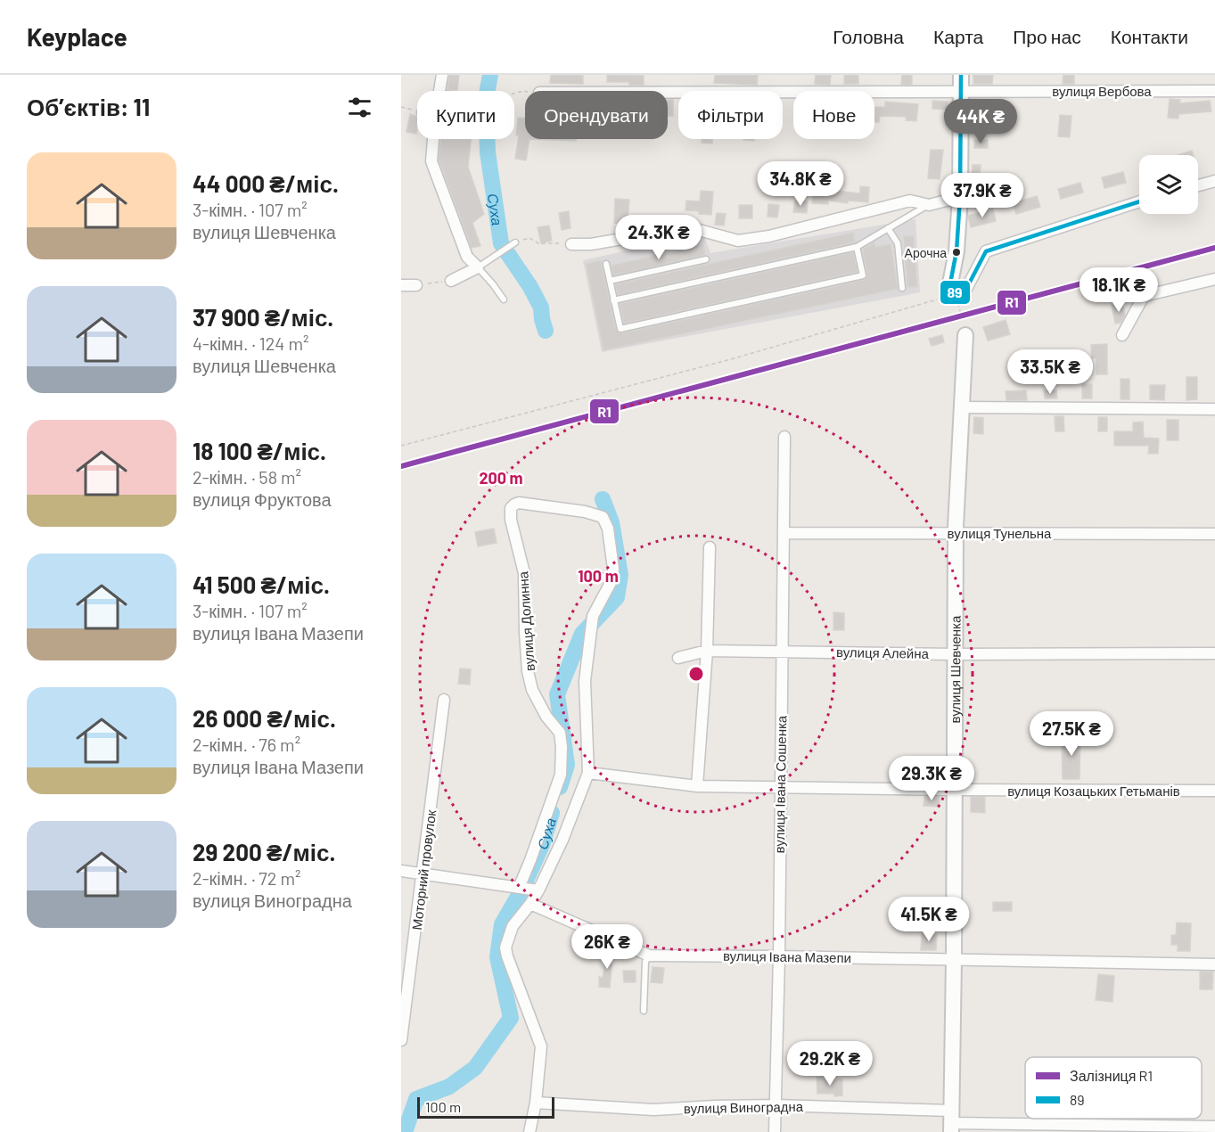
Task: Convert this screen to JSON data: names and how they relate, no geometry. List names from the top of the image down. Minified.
{"streets":{"street":["вулиця Вербова","вулиця Тунельна","вулиця Долинна","вулиця Алейна","вулиця Шевченка","вулиця Івана Сошенка","вулиця Козацьких Гетьманів","Моторний провулок","вулиця Івана Мазепи","вулиця Виноградна"]},"crossings":[["вулиця Тунельна","вулиця Шевченка"],["вулиця Тунельна","вулиця Івана Сошенка"],["вулиця Долинна","вулиця Козацьких Гетьманів"],["вулиця Алейна","вулиця Шевченка"],["вулиця Алейна","вулиця Івана Сошенка"],["вулиця Шевченка","вулиця Козацьких Гетьманів"],["вулиця Шевченка","вулиця Івана Мазепи"],["вулиця Шевченка","вулиця Виноградна"],["вулиця Івана Сошенка","вулиця Козацьких Гетьманів"],["вулиця Івана Сошенка","вулиця Івана Мазепи"],["вулиця Івана Сошенка","вулиця Виноградна"]],"water":["Суха"],"places":["Арочна"],"lines":["transit line 89","rail line R1"],"legend":["Залізниця R1","89"],"scale_bar":"100 m","page":{"header":"Keyplace","nav":["Головна","Карта","Про нас","Контакти"],"heading":"Об’єктів: 11","chip":["Купити","Орендувати","Фільтри","Нове"],"price":["44K ₴","34.8K ₴","37.9K ₴","24.3K ₴","18.1K ₴","33.5K ₴","27.5K ₴","29.3K ₴","41.5K ₴","26K ₴","29.2K ₴"],"list":[{"name":"44 000 ₴/міс.","note":"3-кімн. · 107 m² · вулиця Шевченка"},{"name":"37 900 ₴/міс.","note":"4-кімн. · 124 m² · вулиця Шевченка"},{"name":"18 100 ₴/міс.","note":"2-кімн. · 58 m² · вулиця Фруктова"},{"name":"41 500 ₴/міс.","note":"3-кімн. · 107 m² · вулиця Івана Мазепи"},{"name":"26 000 ₴/міс.","note":"2-кімн. · 76 m² · вулиця Івана Мазепи"},{"name":"29 200 ₴/міс.","note":"2-кімн. · 72 m² · вулиця Виноградна"}],"scale":"100 m"},"rings":["200 m","100 m"]}
